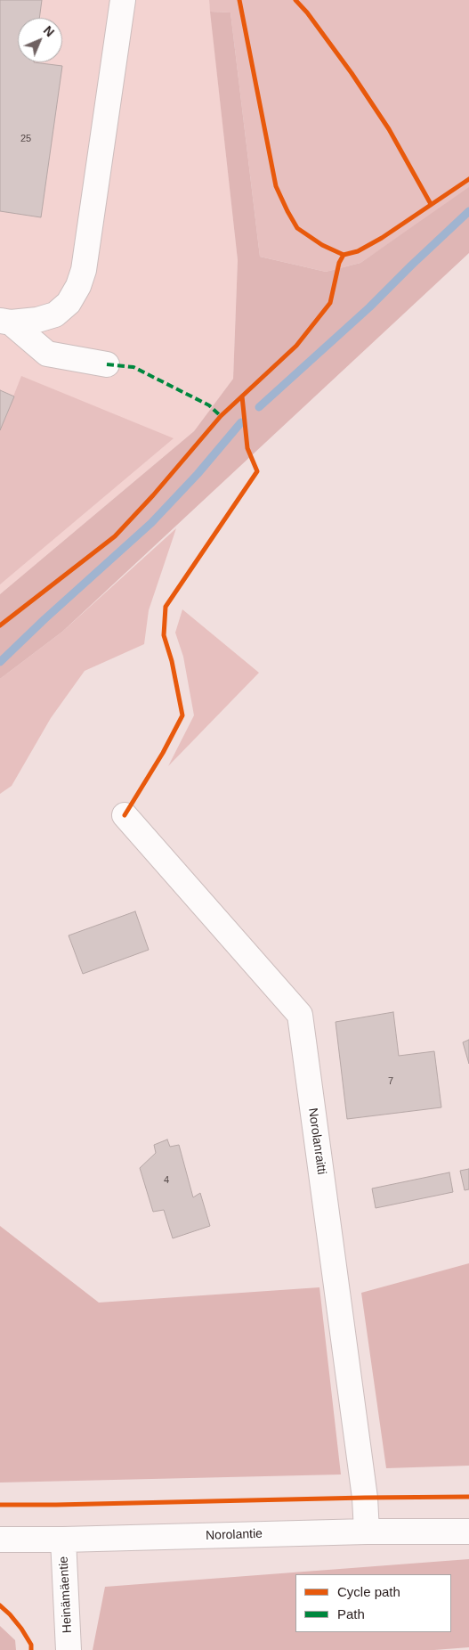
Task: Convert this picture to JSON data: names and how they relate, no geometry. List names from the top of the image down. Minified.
{"streets":{"street":["Norolanraitti","Norolantie","Heinämäentie"]},"crossings":[["Norolanraitti","Norolantie"],["Norolantie","Heinämäentie"]],"house_numbers":["25","7","4"],"legend":["Cycle path","Path"],"north":"top right"}
